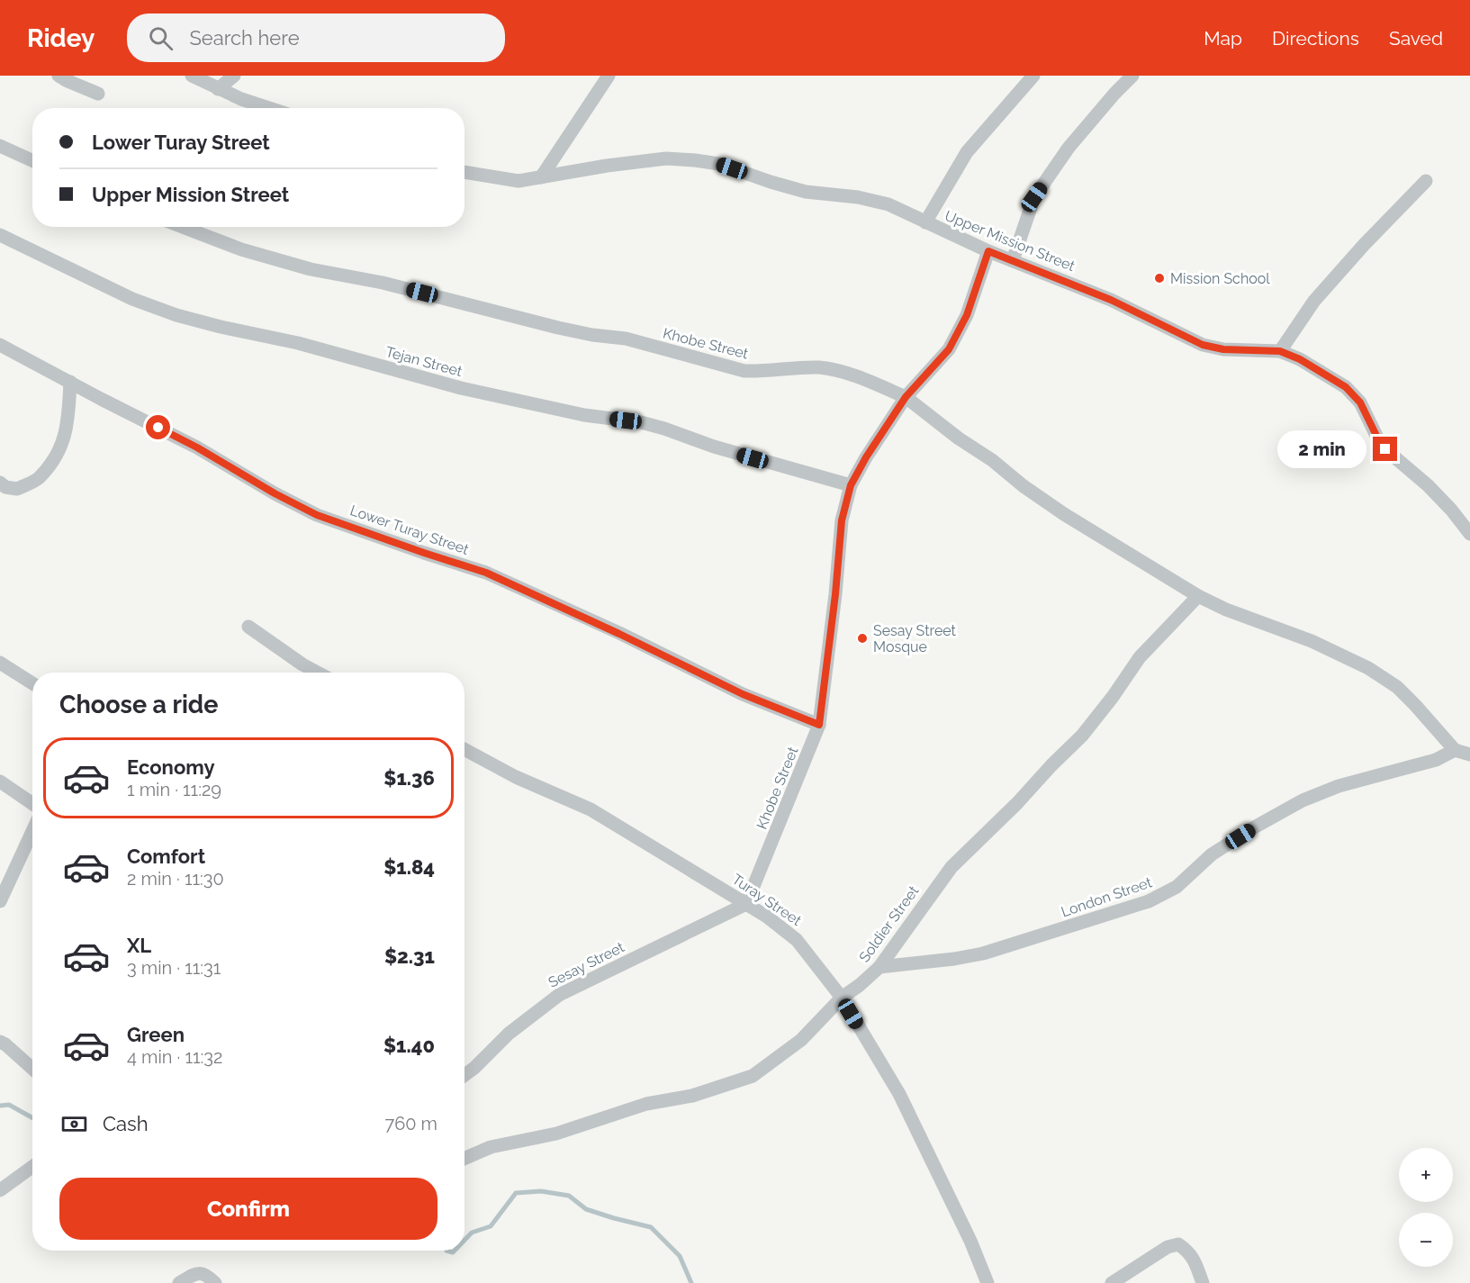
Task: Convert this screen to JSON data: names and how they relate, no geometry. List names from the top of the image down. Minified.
{"streets":{"street":["Upper Mission Street","Khobe Street","Tejan Street","Lower Turay Street","London Street","Turay Street","Soldier Street","Sesay Street"]},"crossings":[["Khobe Street","Tejan Street"],["Khobe Street","Lower Turay Street"],["Khobe Street","Turay Street"],["Khobe Street","Sesay Street"],["London Street","Soldier Street"],["Turay Street","Soldier Street"],["Turay Street","Sesay Street"]],"places":["Mission School","Sesay Street Mosque"],"page":{"header":"Ridey","search":"Search here","nav":["Map","Directions","Saved"],"banner":["Lower Turay Street","Upper Mission Street"],"bubble":"2 min","heading":"Choose a ride","list":[{"name":"Economy","note":"1 min · 11:29","value":"$1.36"},{"name":"Comfort","note":"2 min · 11:30","value":"$1.84"},{"name":"XL","note":"3 min · 11:31","value":"$2.31"},{"name":"Green","note":"4 min · 11:32","value":"$1.40"}],"pay":["Cash","760 m"],"map_buttons":["+","−"],"buttons":"Confirm"}}
